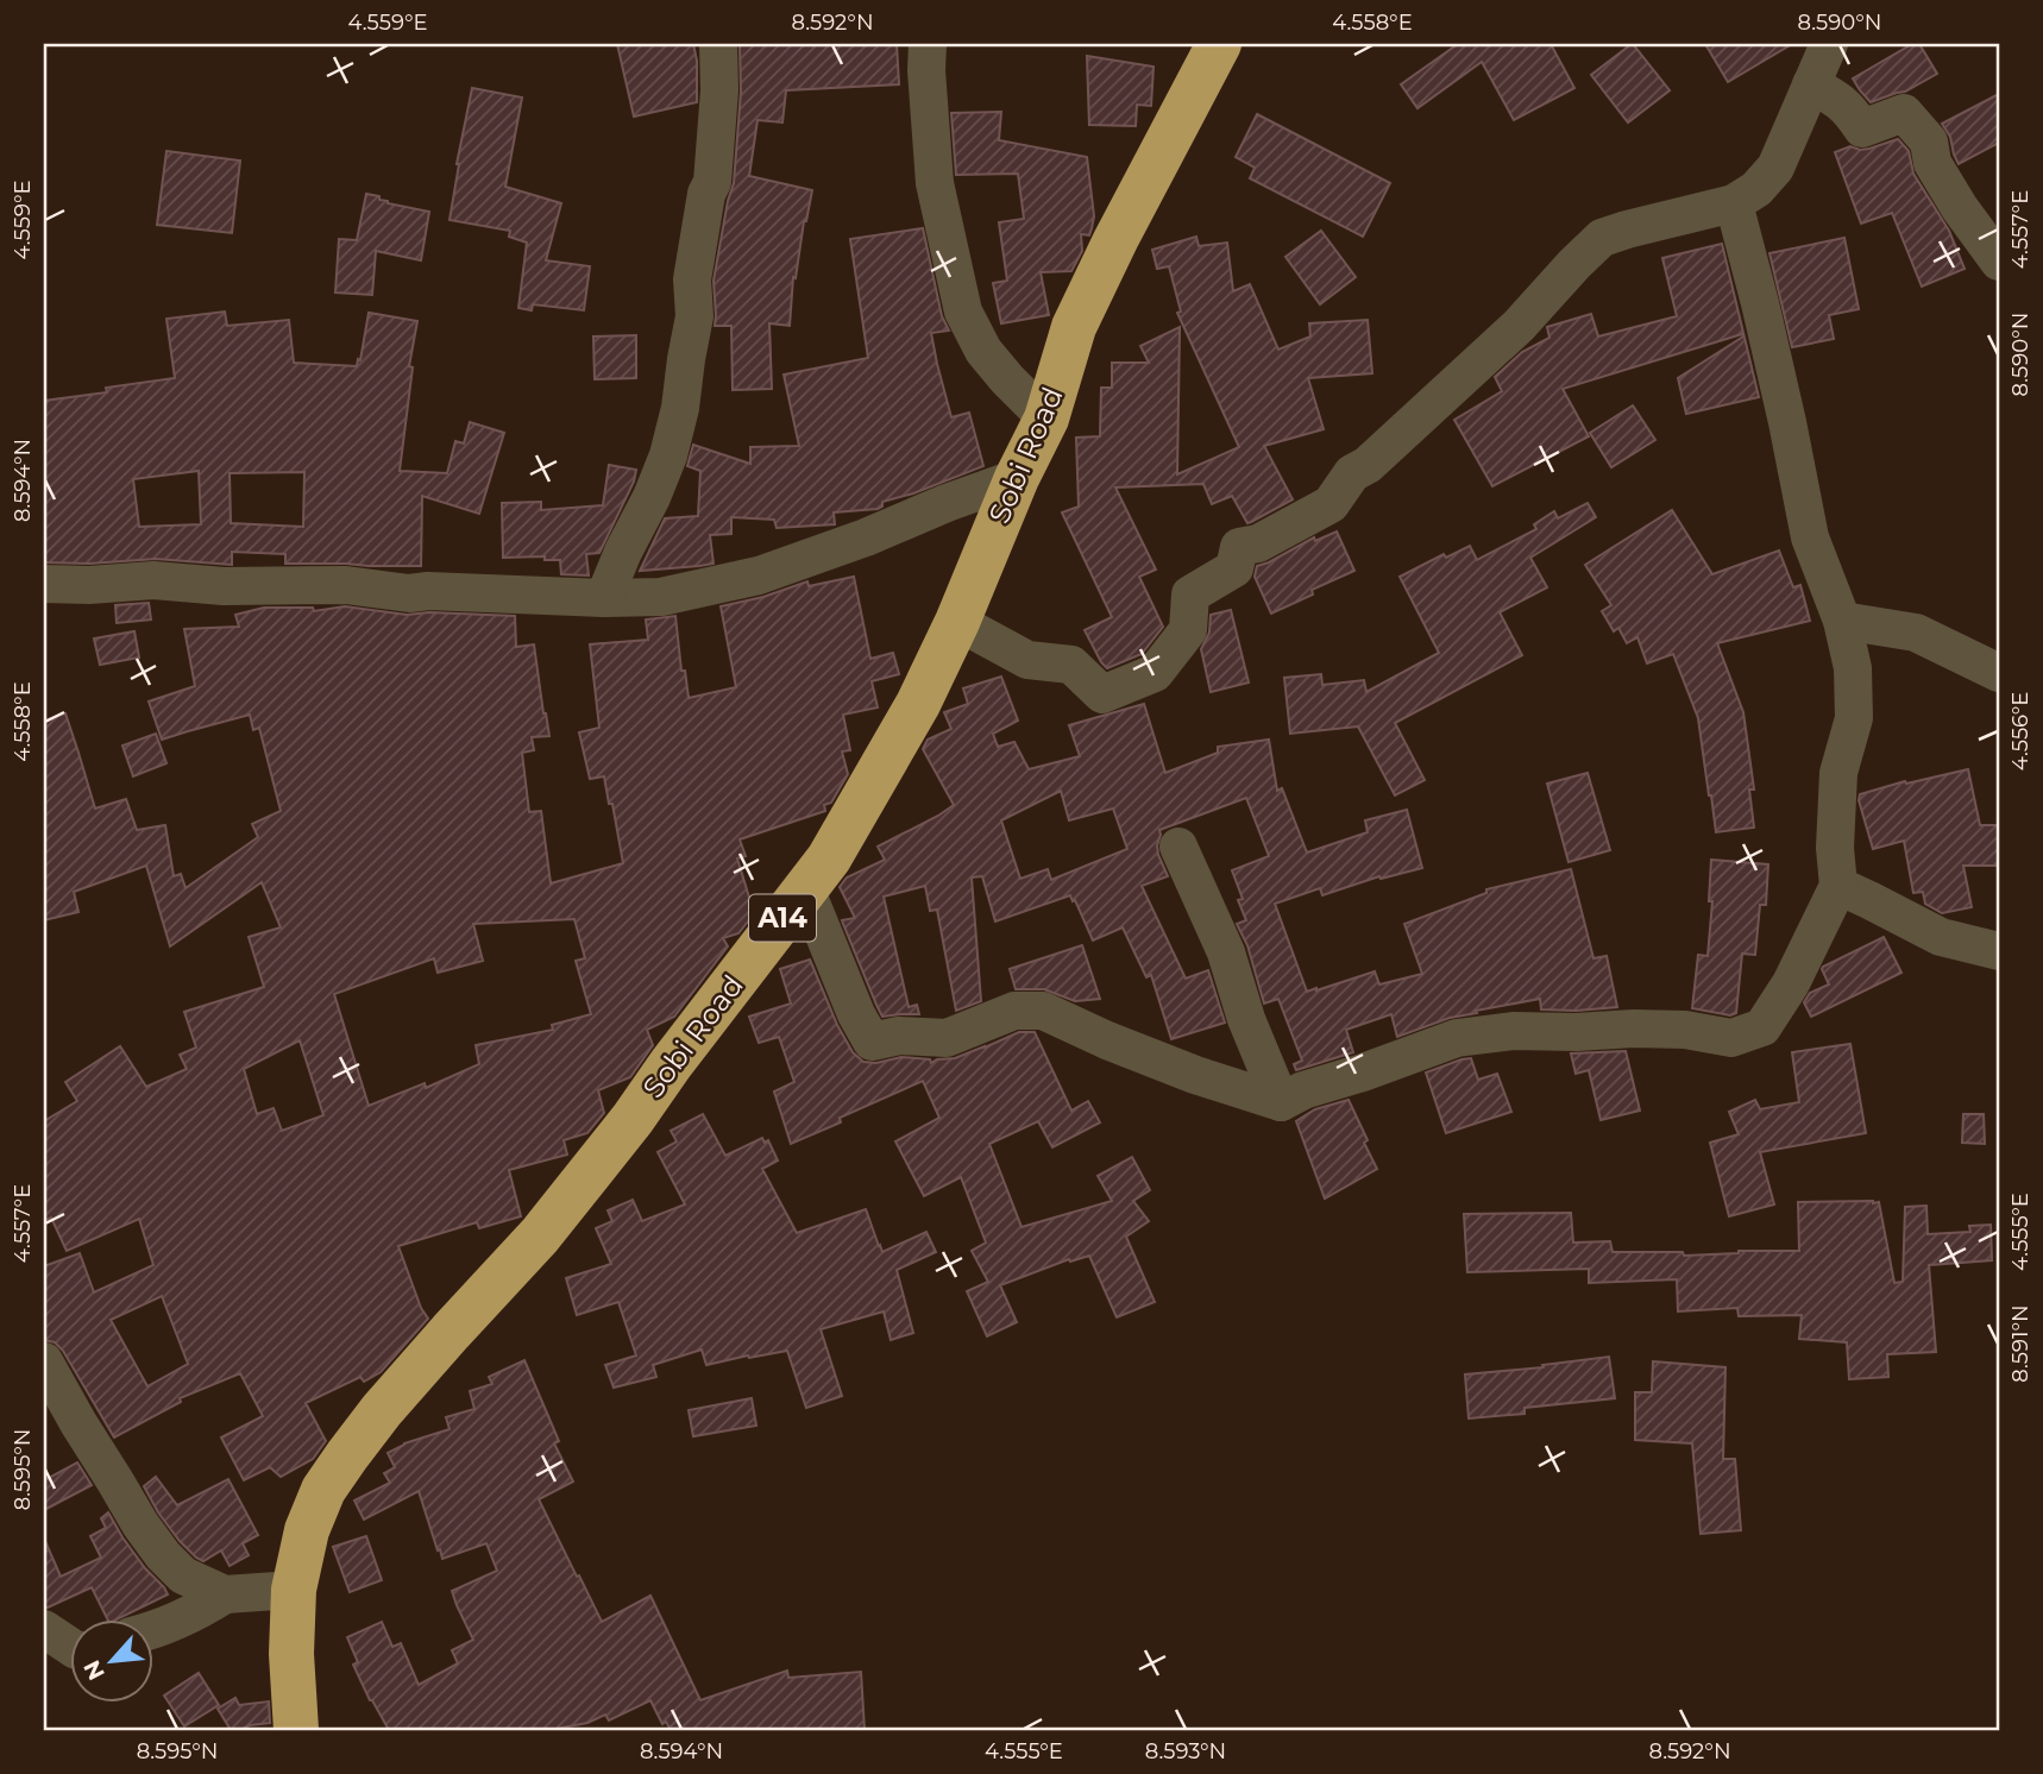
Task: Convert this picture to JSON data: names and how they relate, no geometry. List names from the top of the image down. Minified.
{"streets":{"highway":["Sobi Road","A14"]},"north":"bottom left","coordinates":["4.559°E","8.592°N","4.558°E","8.590°N","4.557°E","8.594°N","4.556°E","4.555°E","8.591°N","8.595°N","8.593°N"]}
